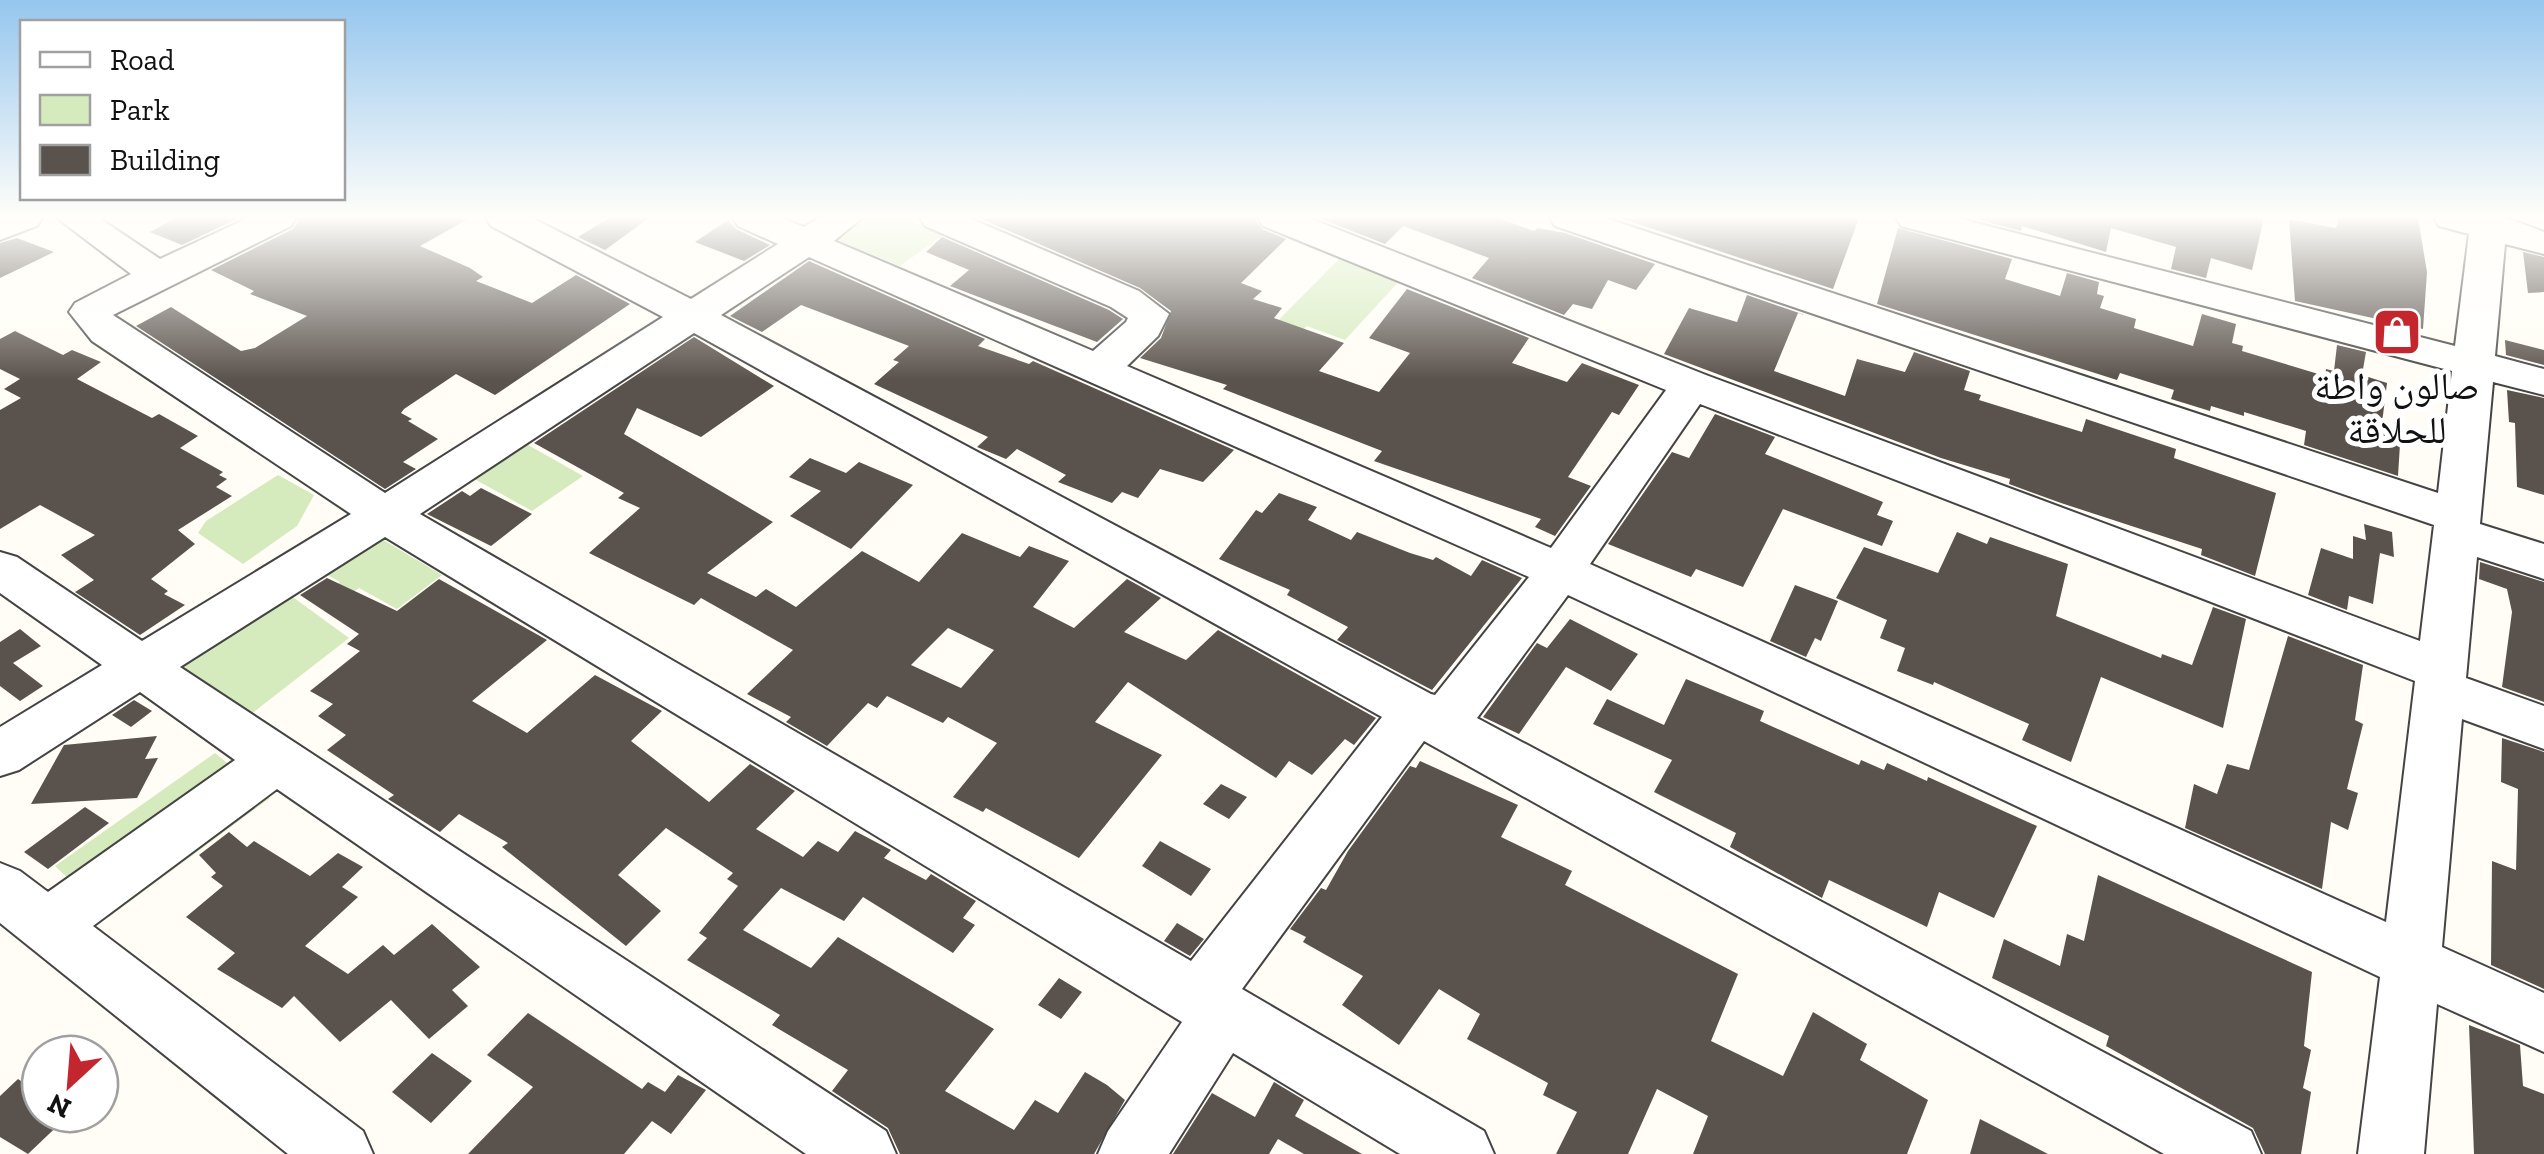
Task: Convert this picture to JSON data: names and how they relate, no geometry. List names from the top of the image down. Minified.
{"places":{"shop":["صالون واطة للحلاقة"]},"legend":["Road","Park","Building"],"north":"bottom left"}
